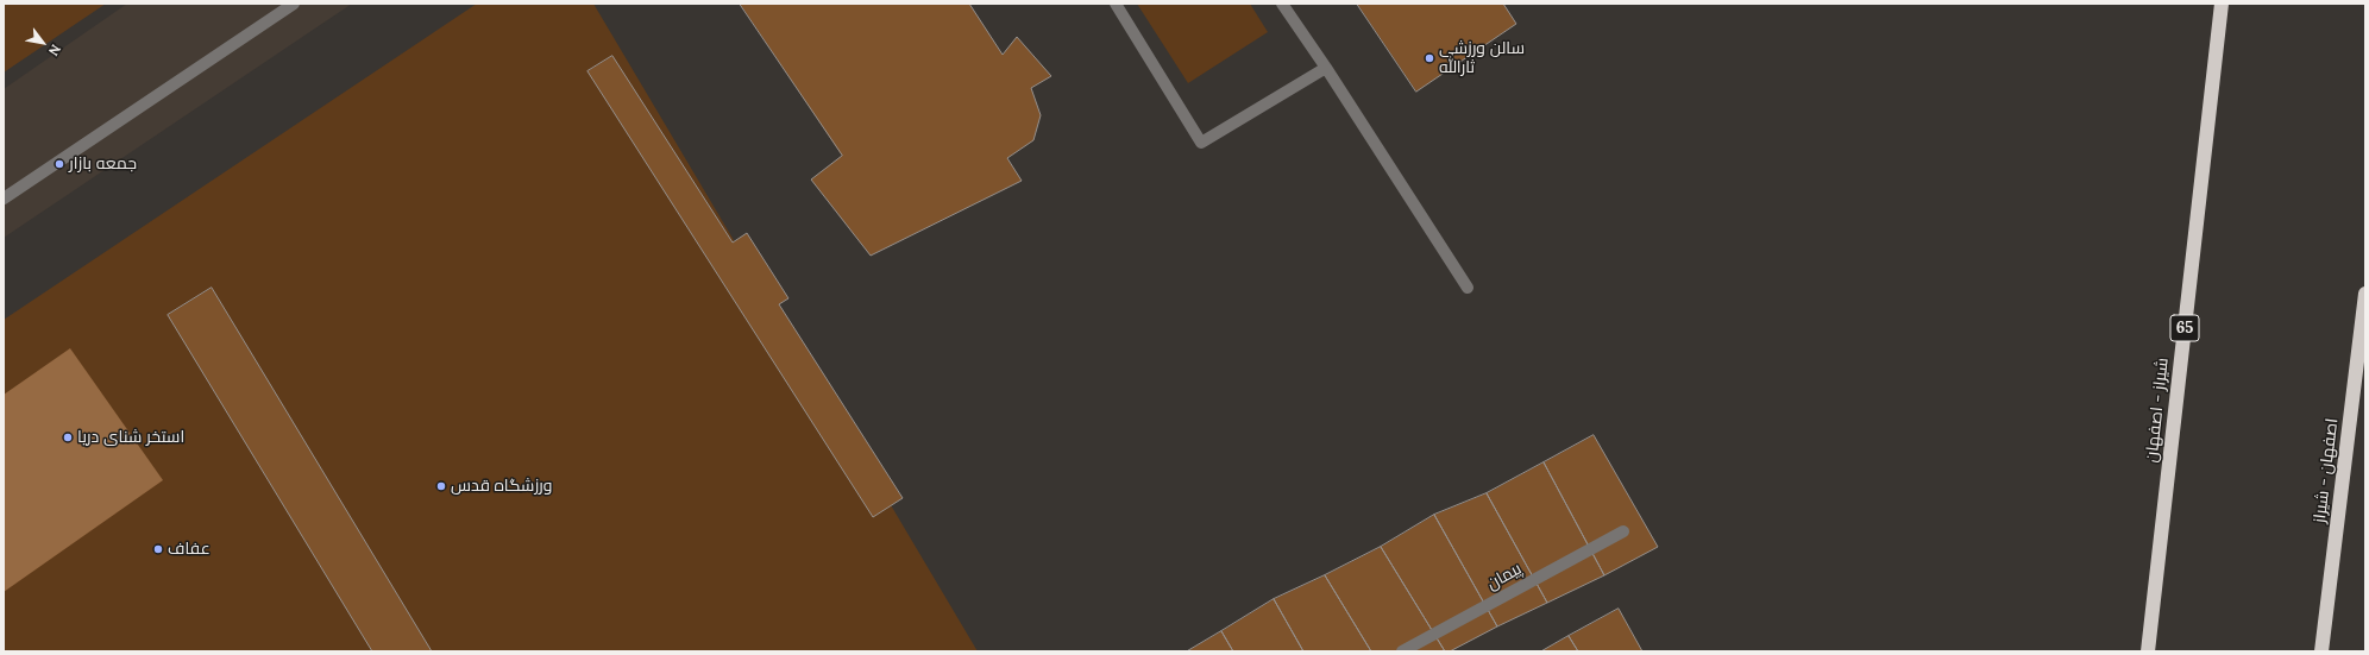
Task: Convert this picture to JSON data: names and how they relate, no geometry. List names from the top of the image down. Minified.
{"streets":{"highway":["65","شیراز - اصفهان","اصفهان - شیراز"],"street":["پیمان"]},"places":["سالن ورزشی ثارالله","جمعه بازار","استخر شنای دریا","ورزشگاه قدس","عفاف"],"north":"bottom right"}
